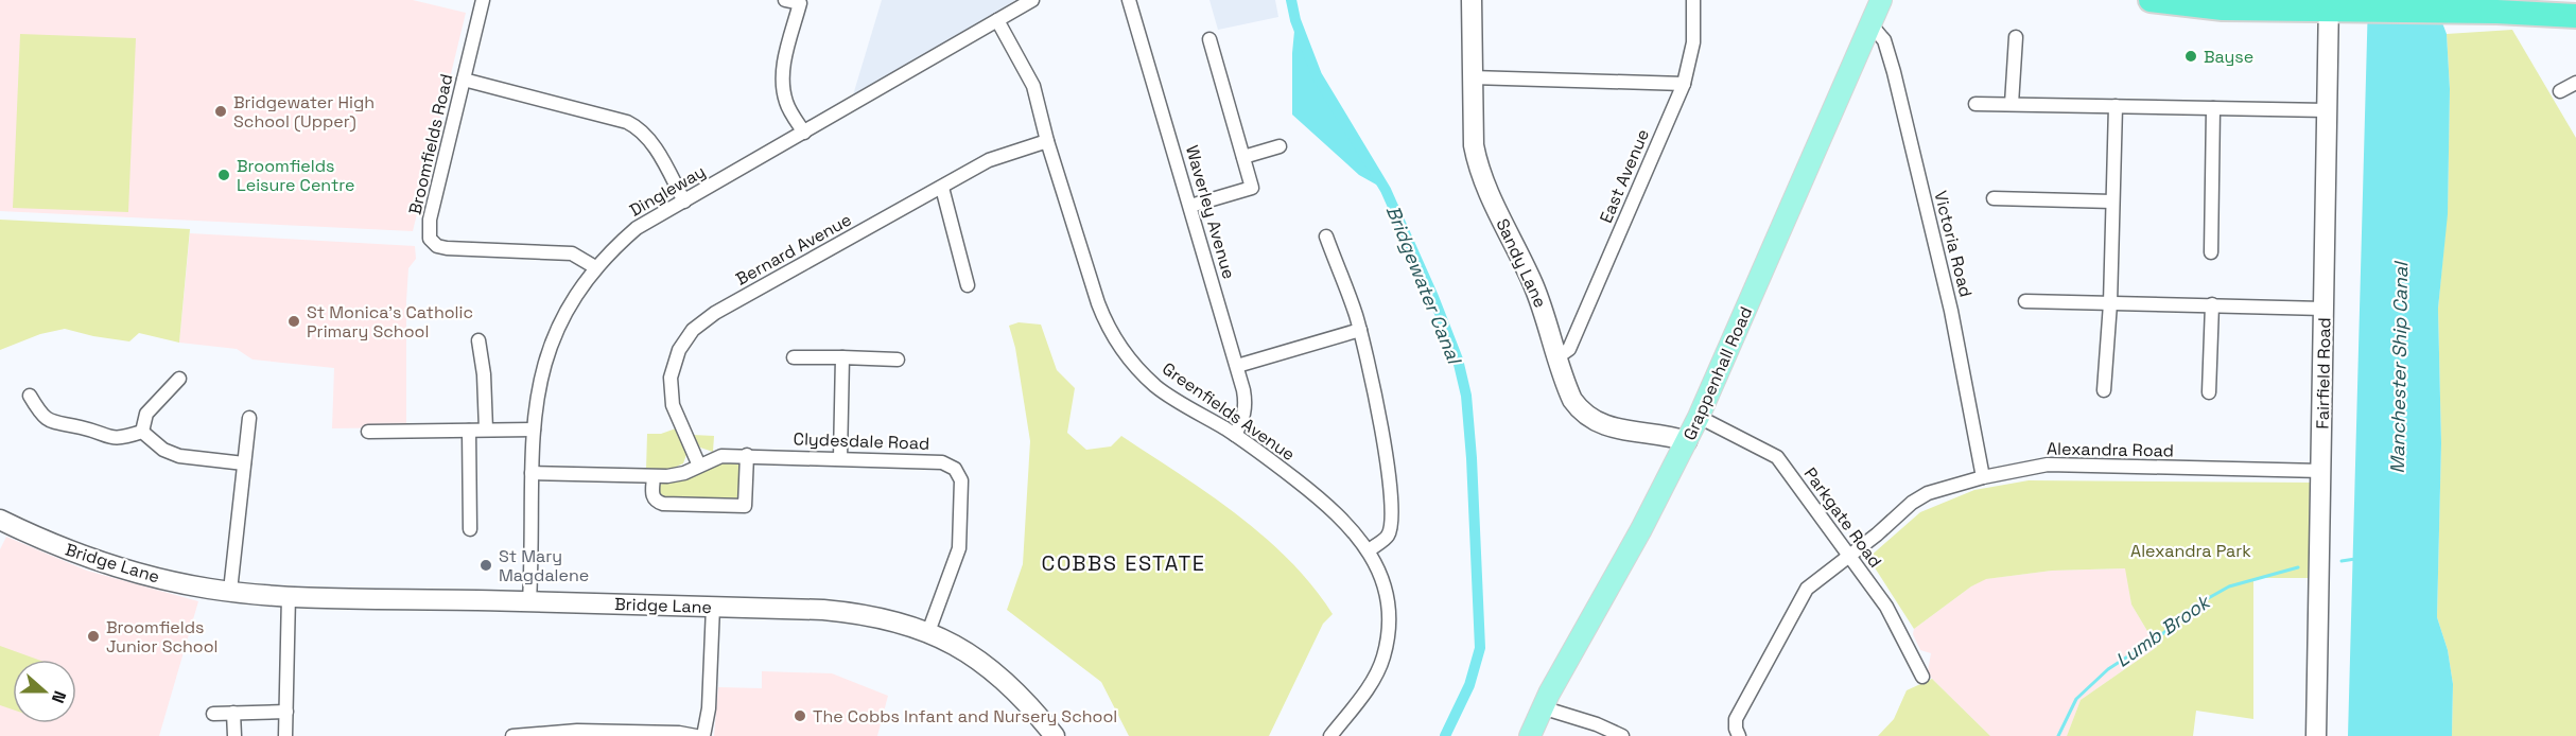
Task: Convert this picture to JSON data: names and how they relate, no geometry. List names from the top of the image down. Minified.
{"streets":{"main road":["Grappenhall Road"],"street":["Broomfields Road","East Avenue","Dingleway","Waverley Avenue","Victoria Road","Bernard Avenue","Sandy Lane","Fairfield Road","Greenfields Avenue","Clydesdale Road","Alexandra Road","Parkgate Road","Bridge Lane"]},"crossings":[["Broomfields Road","Dingleway"],["East Avenue","Sandy Lane"],["Dingleway","Greenfields Avenue"],["Dingleway","Clydesdale Road"],["Dingleway","Bridge Lane"],["Waverley Avenue","Greenfields Avenue"],["Victoria Road","Grappenhall Road"],["Victoria Road","Alexandra Road"],["Bernard Avenue","Greenfields Avenue"],["Bernard Avenue","Clydesdale Road"],["Sandy Lane","Grappenhall Road"],["Grappenhall Road","Parkgate Road"],["Fairfield Road","Alexandra Road"],["Clydesdale Road","Bridge Lane"],["Alexandra Road","Parkgate Road"]],"districts":["COBBS ESTATE"],"water":["Bridgewater Canal","Manchester Ship Canal","Lumb Brook"],"parks":["Alexandra Park"],"places":["Bayse","Bridgewater High School (Upper)","Broomfields Leisure Centre","St Monica's Catholic Primary School","St Mary Magdalene","Broomfields Junior School","The Cobbs Infant and Nursery School"],"north":"right"}
